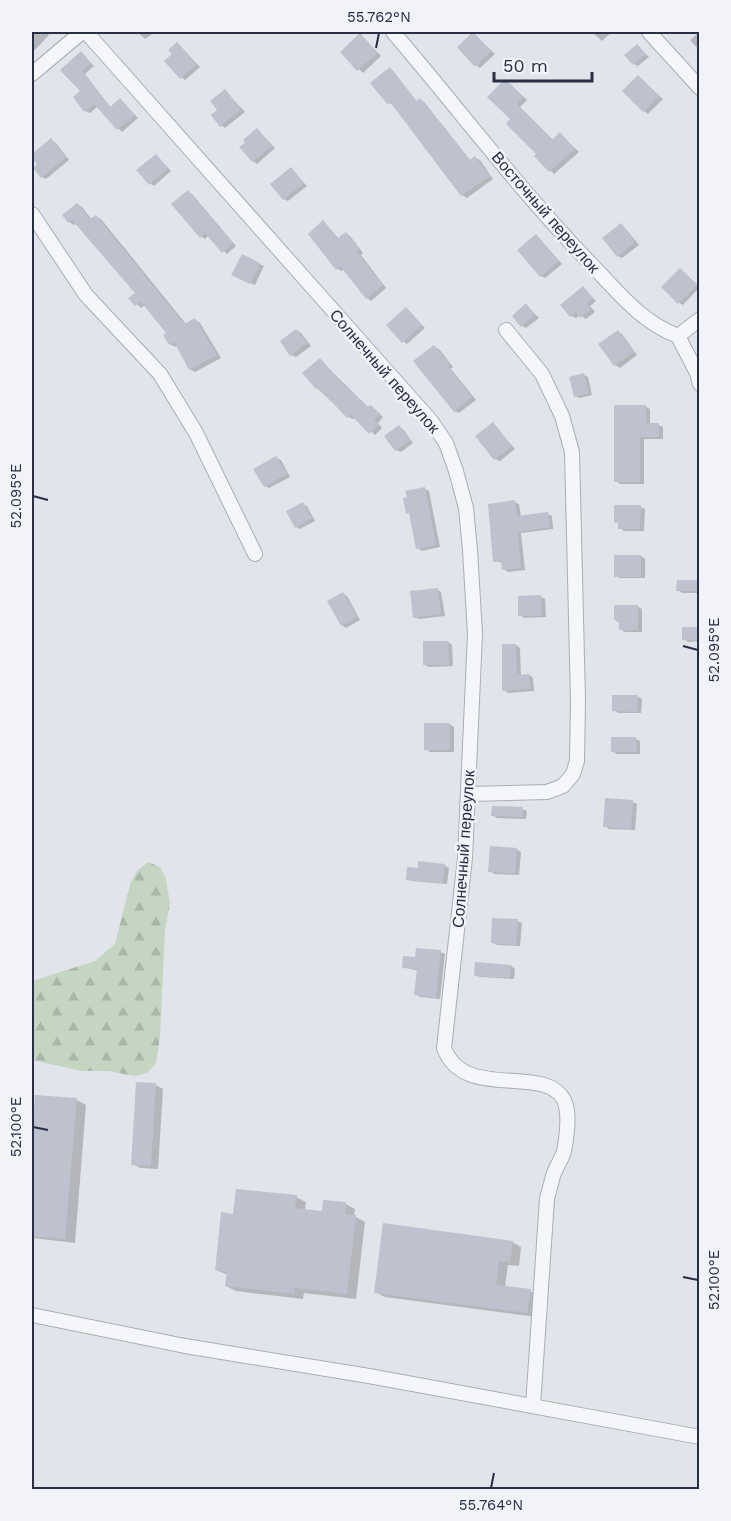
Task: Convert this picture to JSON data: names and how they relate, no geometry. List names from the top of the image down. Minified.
{"streets":{"street":["Восточный переулок","Солнечный переулок"]},"scale_bar":"50 m","coordinates":["55.762°N","52.095°E","52.100°E","55.764°N"]}
